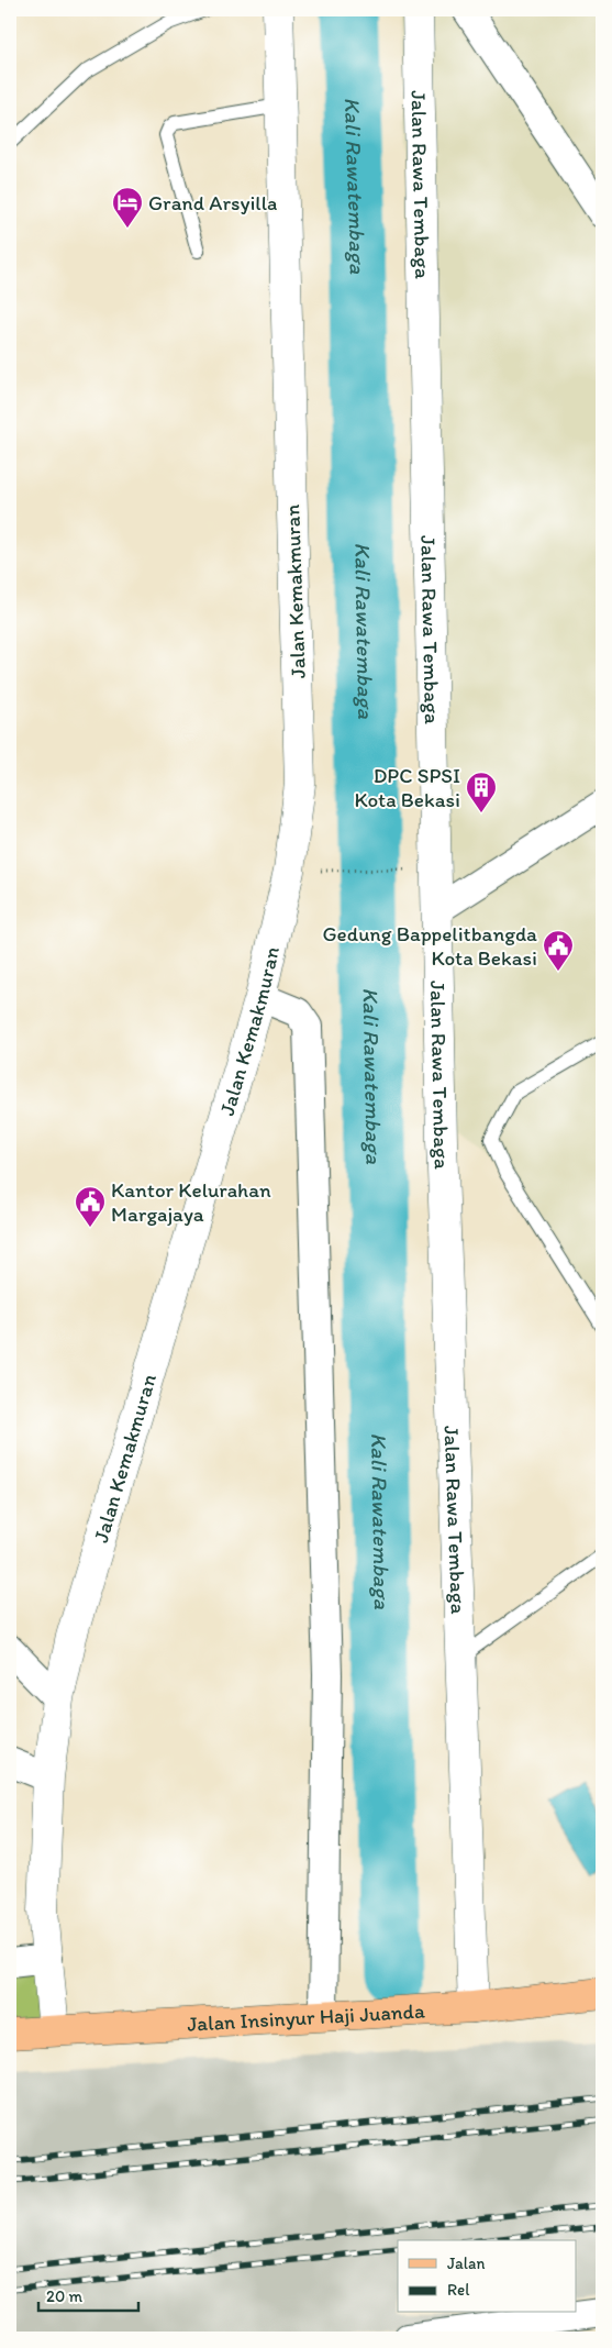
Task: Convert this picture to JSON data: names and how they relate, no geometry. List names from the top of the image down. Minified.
{"streets":{"main road":["Jalan Insinyur Haji Juanda"],"street":["Jalan Rawa Tembaga","Jalan Kemakmuran"]},"crossings":[["Jalan Rawa Tembaga","Jalan Insinyur Haji Juanda"],["Jalan Kemakmuran","Jalan Insinyur Haji Juanda"]],"water":["Kali Rawatembaga"],"places":{"hotel":["Grand Arsyilla"],"building":["DPC SPSI Kota Bekasi"],"public building":["Gedung Bappelitbangda Kota Bekasi","Kantor Kelurahan Margajaya"]},"legend":["Jalan","Rel"],"scale_bar":"20 m"}
